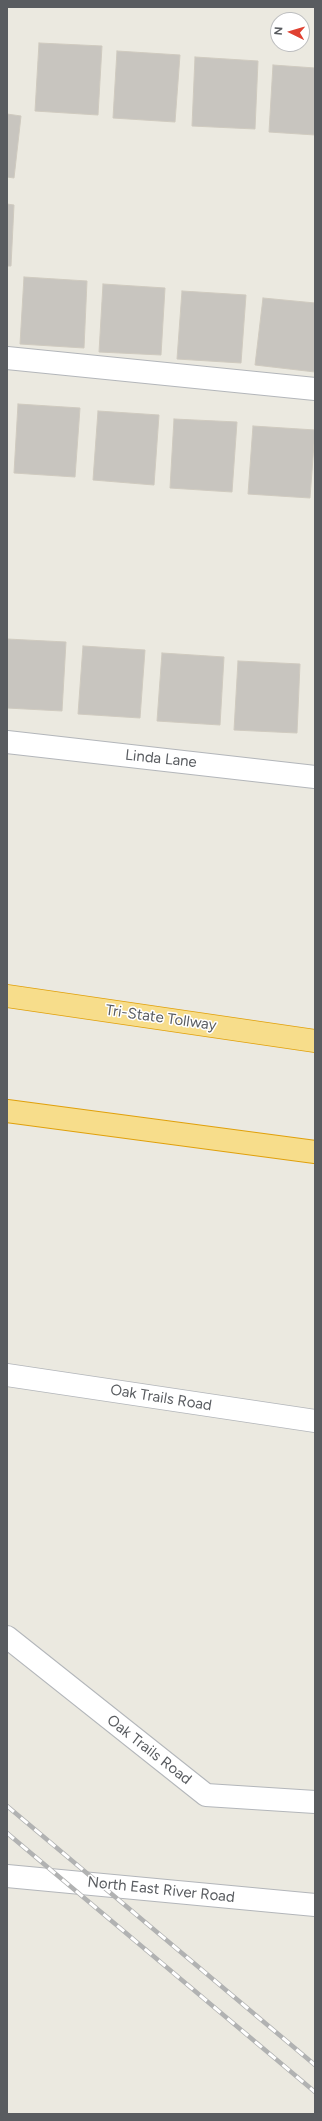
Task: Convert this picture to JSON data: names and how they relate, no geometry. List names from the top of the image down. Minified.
{"streets":{"highway":["Tri-State Tollway"],"street":["Linda Lane","Oak Trails Road","North East River Road"]},"north":"left"}
